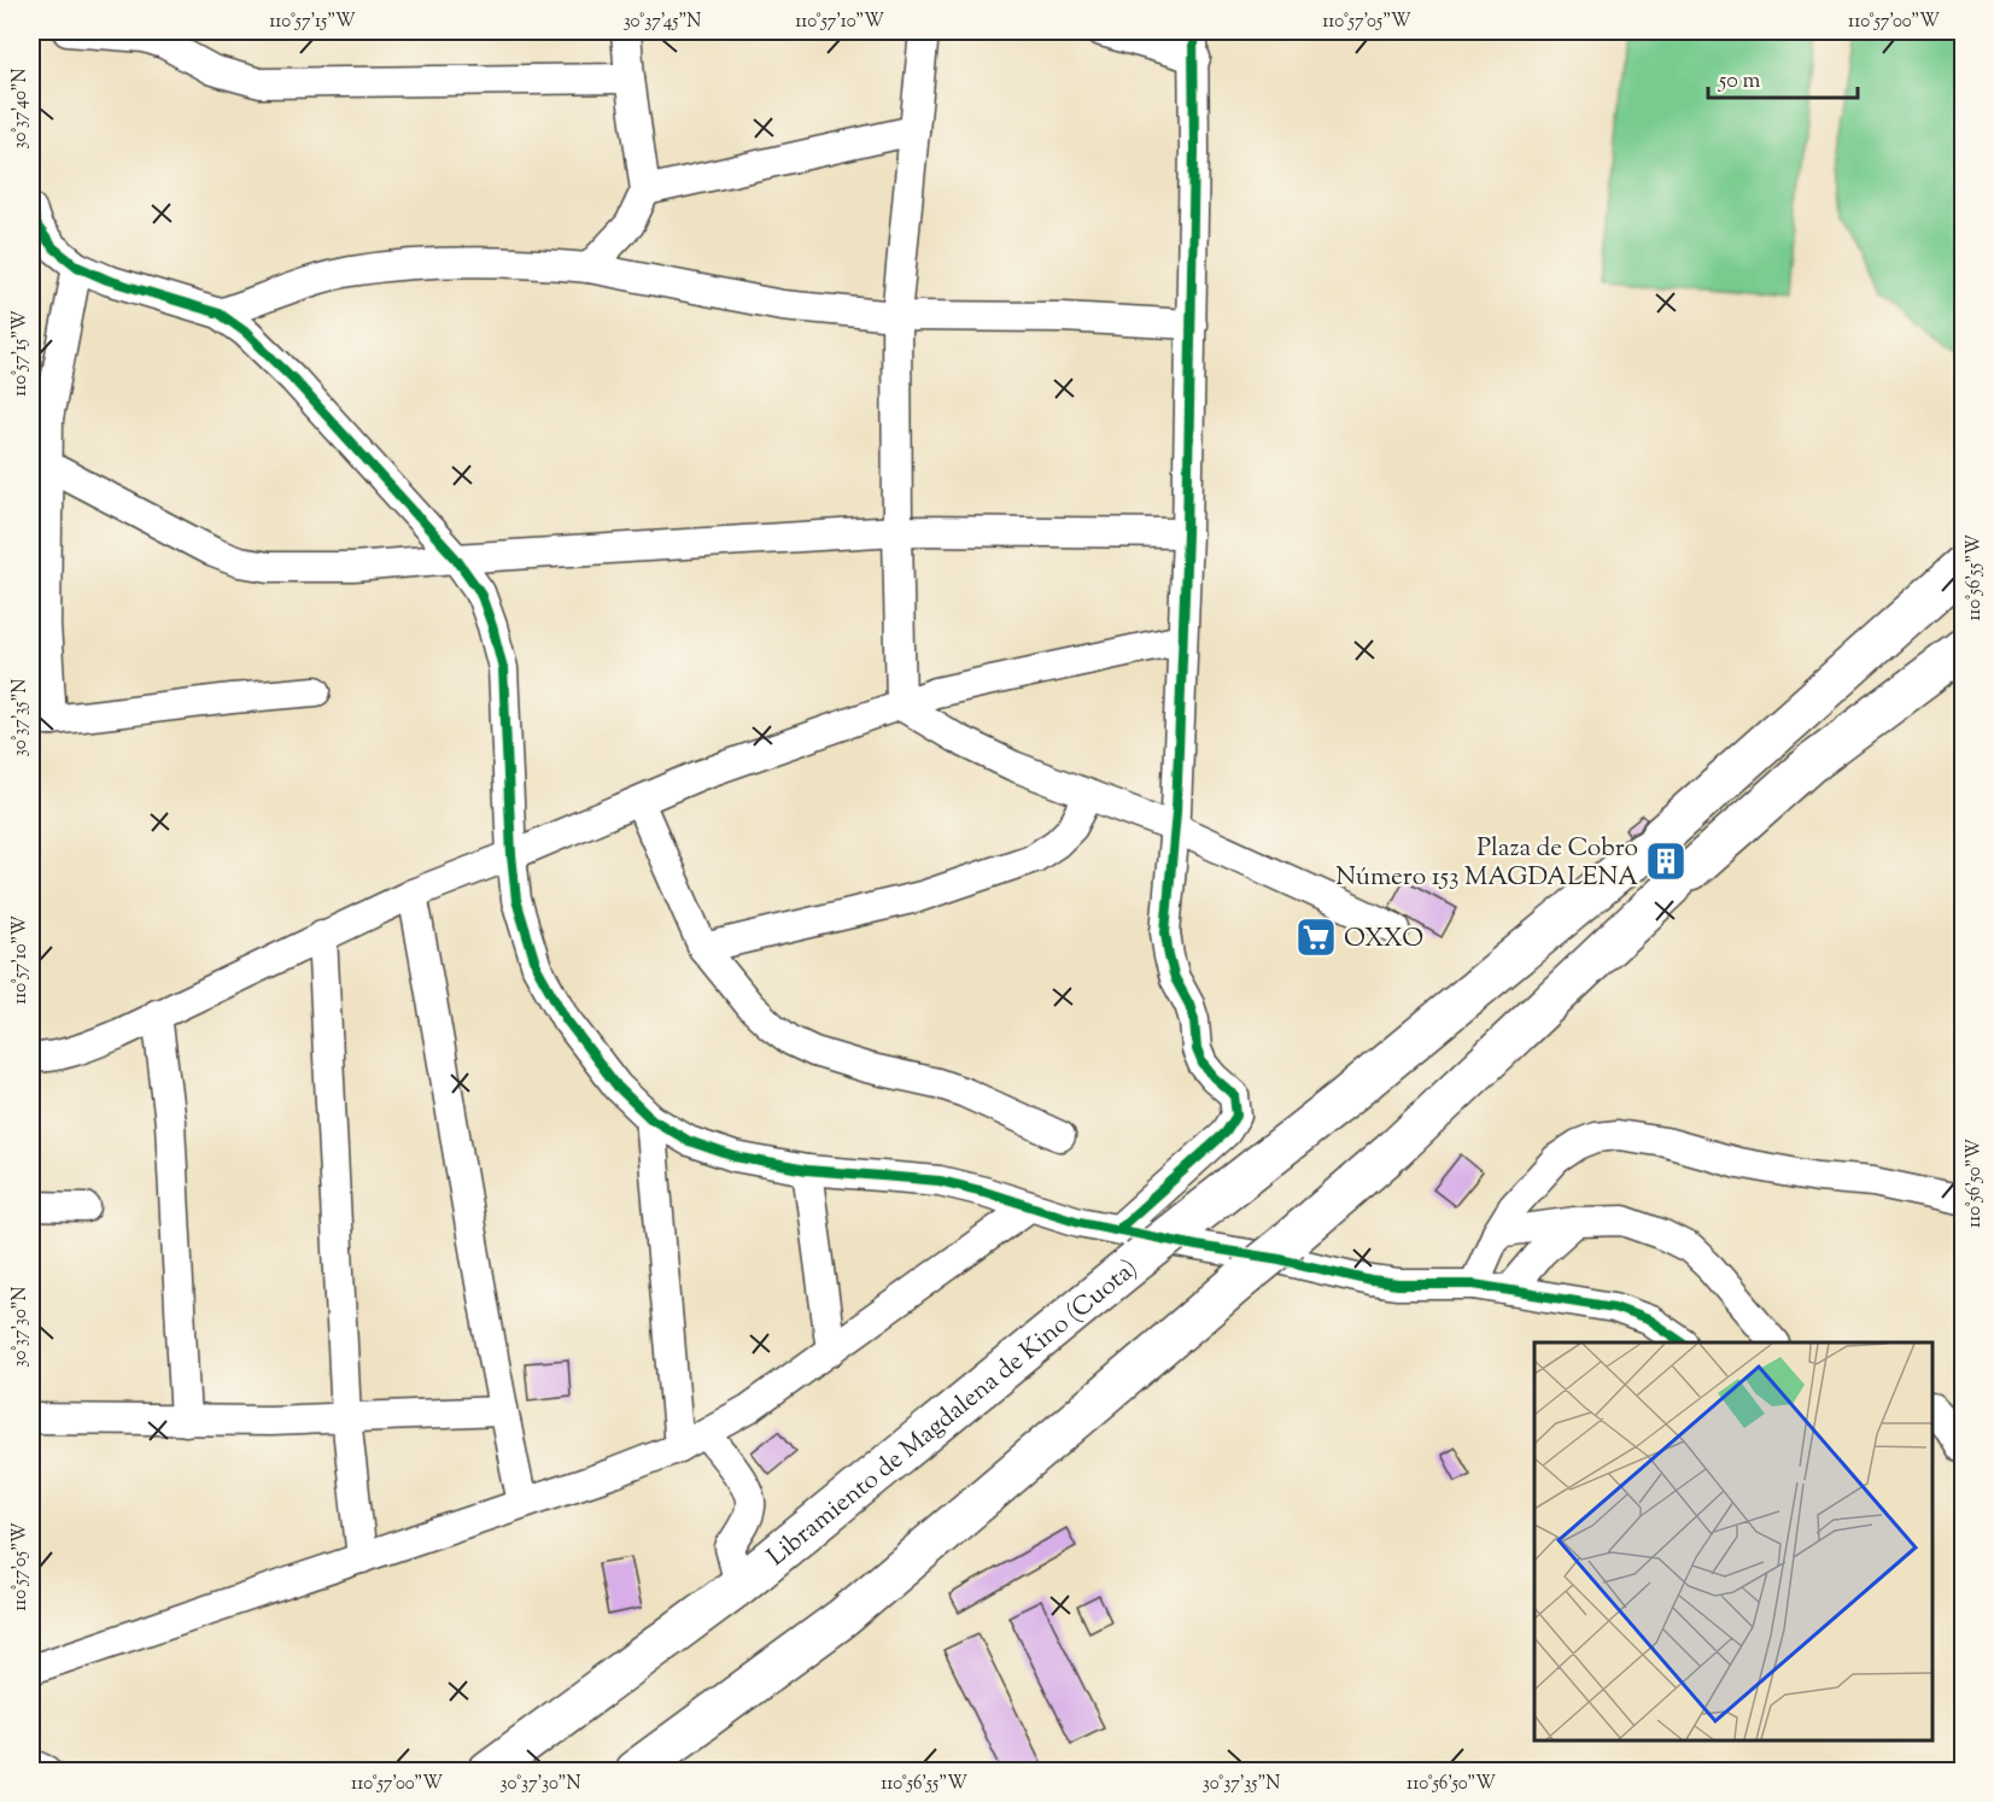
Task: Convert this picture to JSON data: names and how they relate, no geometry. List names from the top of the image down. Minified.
{"streets":{"highway":["Libramiento de Magdalena de Kino (Cuota)"]},"places":{"building":["Plaza de Cobro Número 153 MAGDALENA"],"supermarket":["OXXO"]},"scale_bar":"50 m","coordinates":["110°57'15\"W","30°37'45\"N","110°57'10\"W","110°57'05\"W","110°57'00\"W","30°37'40\"N","110°56'55\"W","30°37'35\"N","110°56'50\"W","30°37'30\"N"]}
